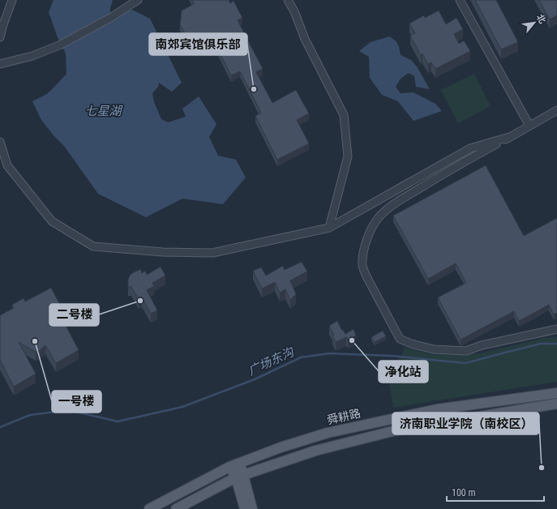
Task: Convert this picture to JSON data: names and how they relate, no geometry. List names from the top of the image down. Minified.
{"streets":{"main road":["舜耕路"]},"water":["七星湖","广场东沟"],"places":["南郊宾馆俱乐部","二号楼","净化站","一号楼","济南职业学院（南校区）"],"scale_bar":"100 m","north":"top right"}
